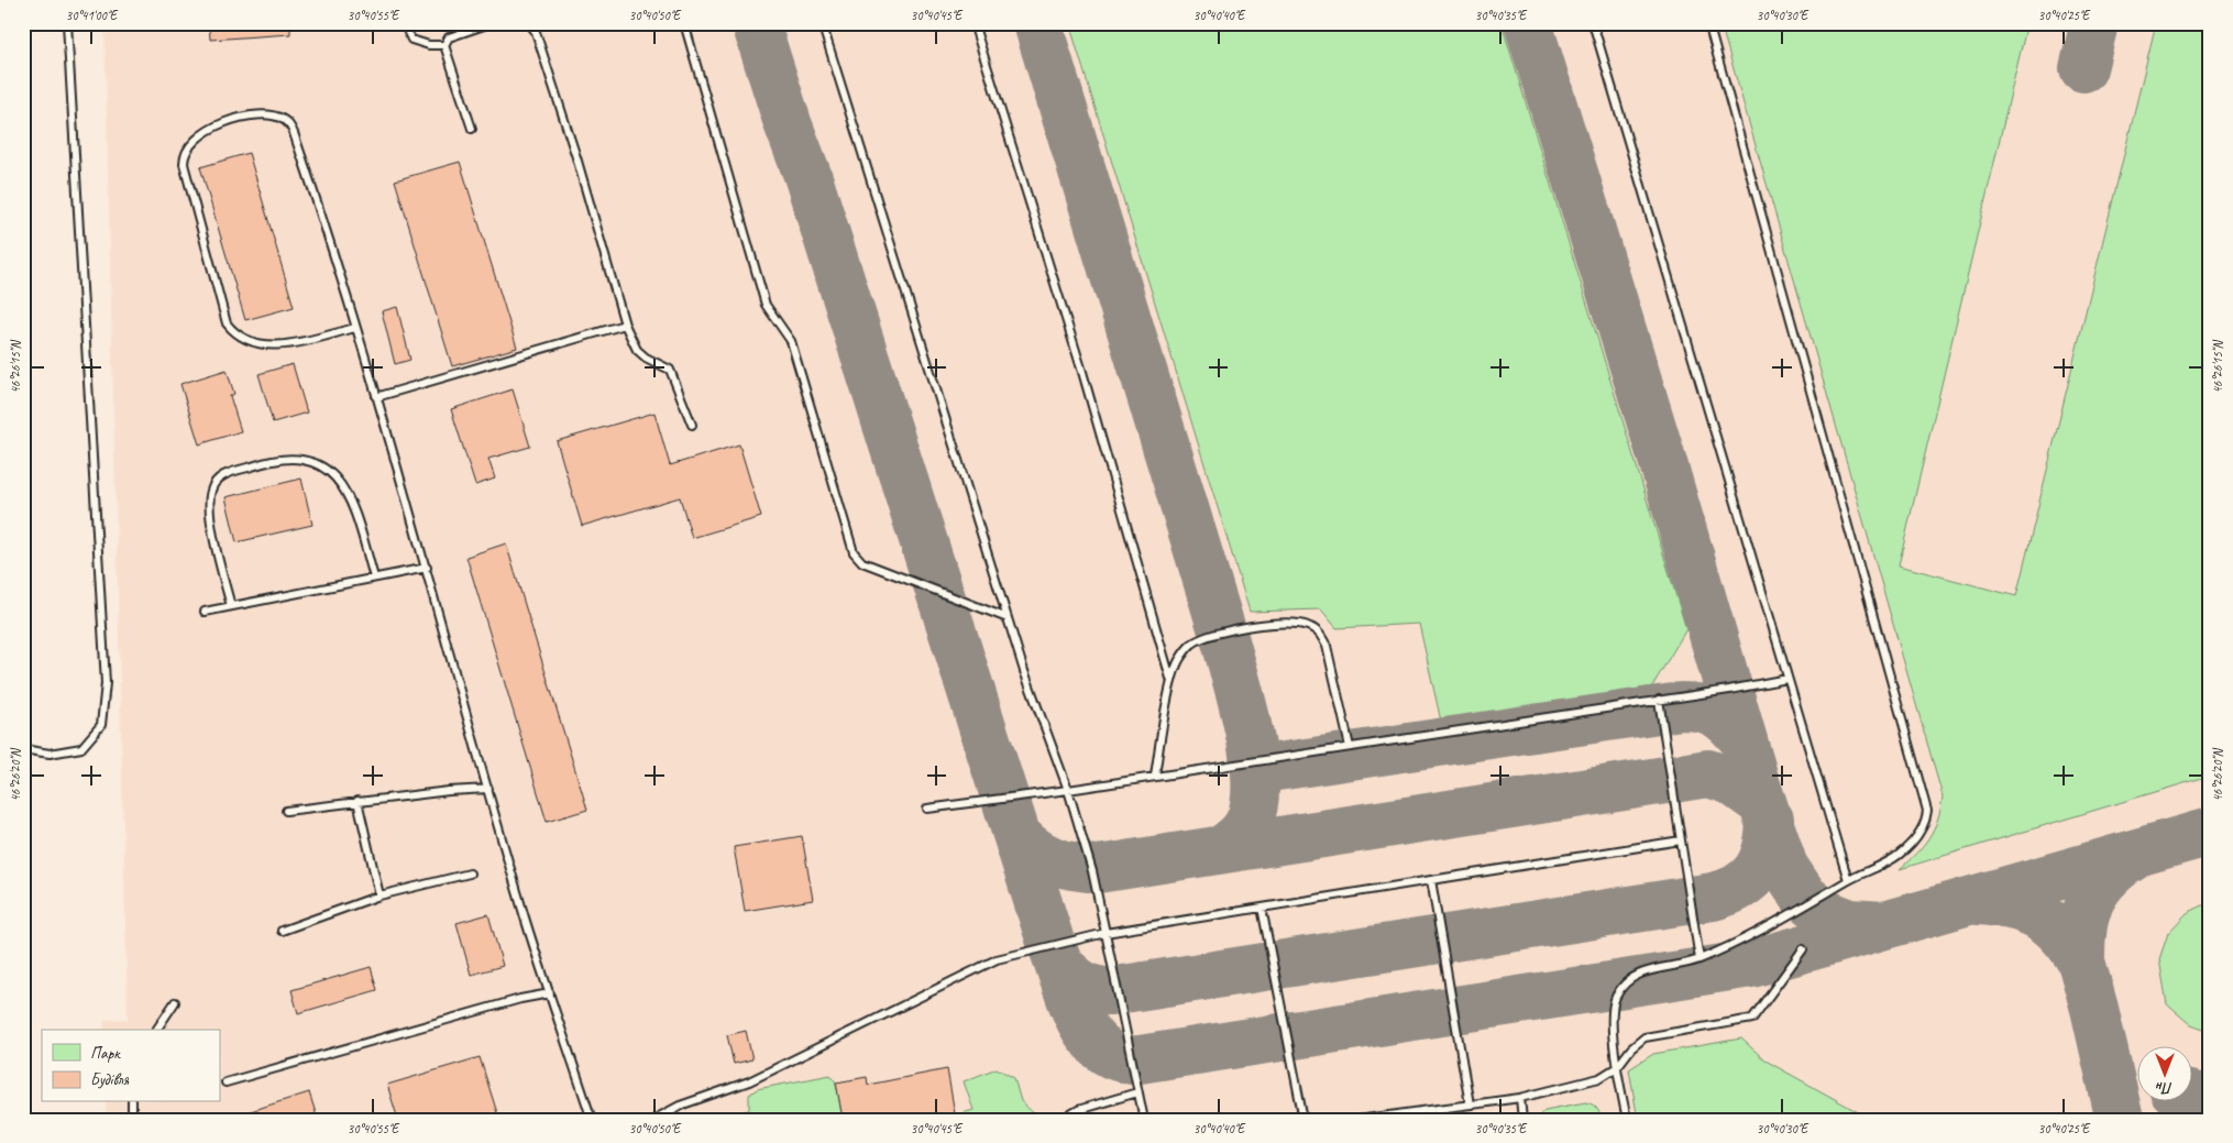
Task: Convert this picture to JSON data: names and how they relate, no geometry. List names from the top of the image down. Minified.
{"legend":["Парк","Будівля"],"north":"bottom","coordinates":["30°41'00\"E","30°40'55\"E","30°40'50\"E","30°40'45\"E","30°40'40\"E","30°40'35\"E","30°40'30\"E","30°40'25\"E","46°26'15\"N","46°26'20\"N"]}
